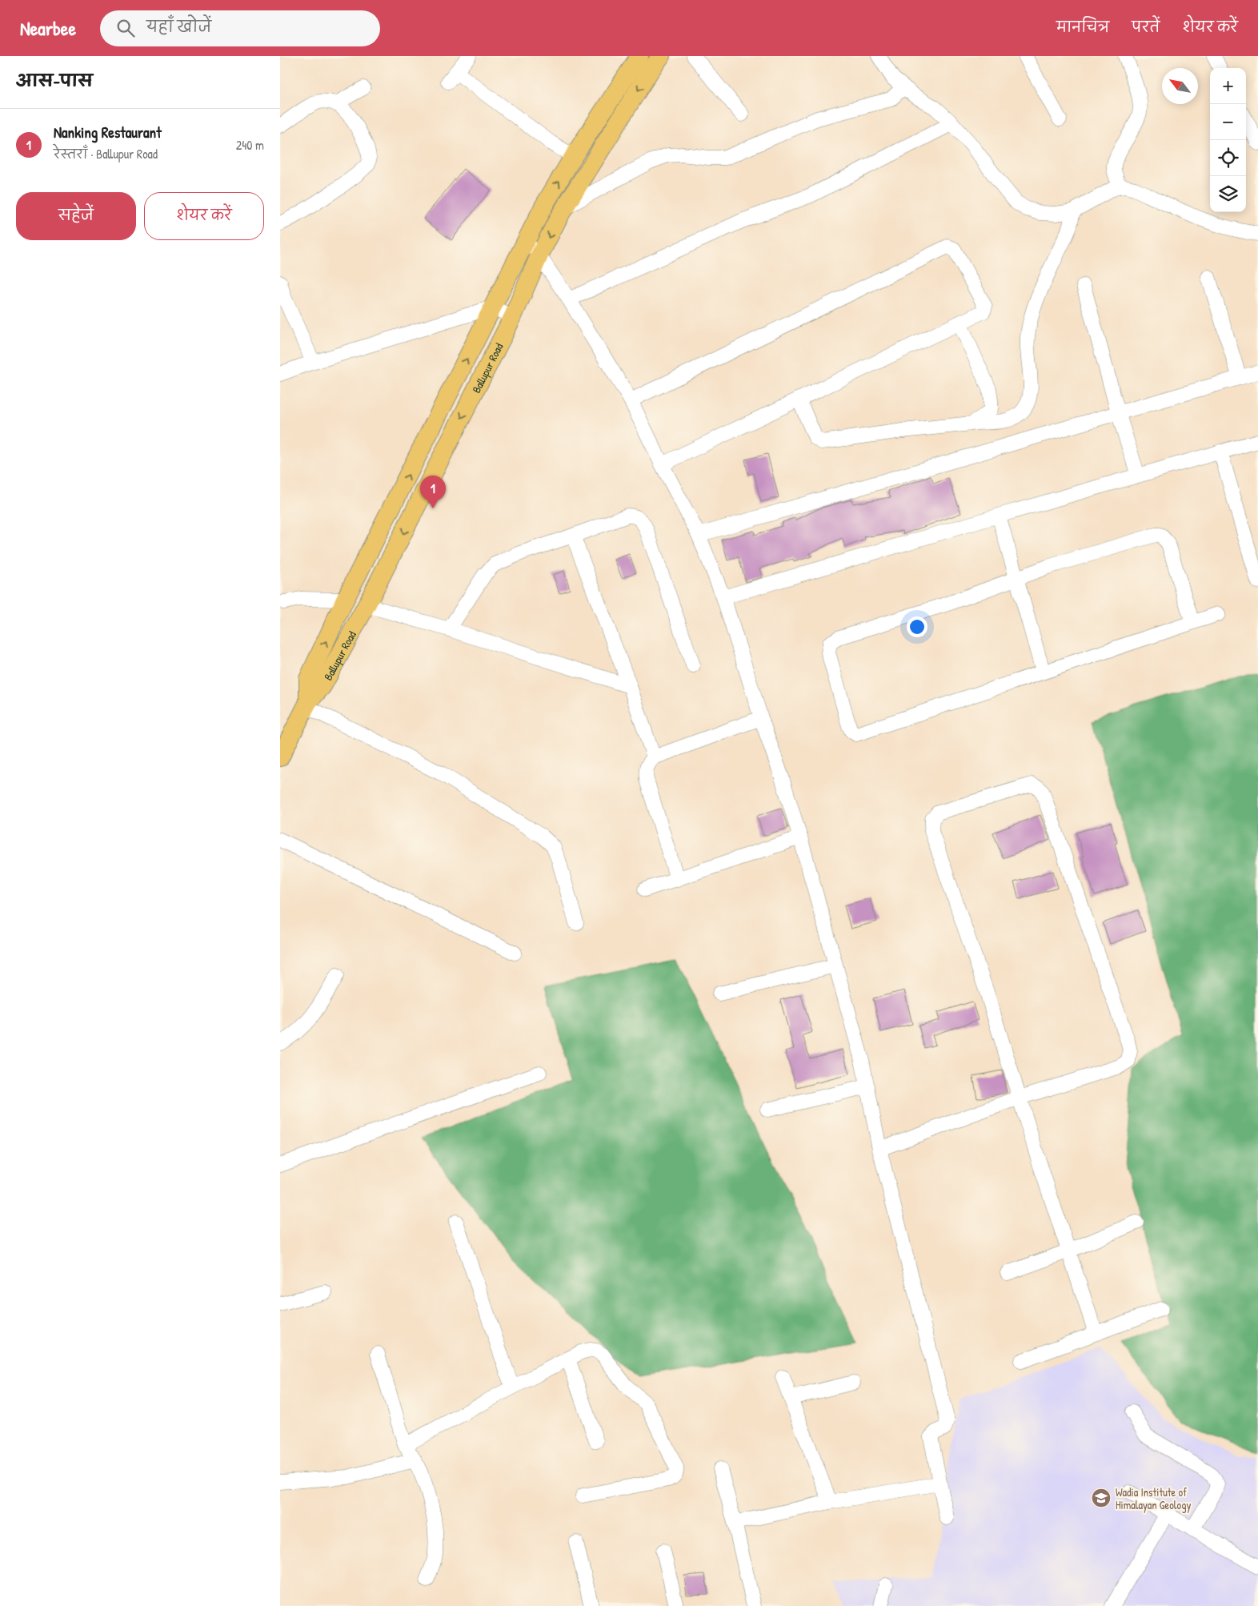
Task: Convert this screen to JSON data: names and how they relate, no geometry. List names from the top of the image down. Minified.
{"streets":{"main road":["Ballupur Road"]},"places":{"school or university":["Wadia Institute of Himalayan Geology"]},"north":"top left","page":{"header":"Nearbee","search":"यहाँ खोजें","nav":["मानचित्र","परतें","शेयर करें"],"heading":"आस-पास","map_buttons":["+","−"],"list":[{"mark":"1","name":"Nanking Restaurant","note":"रेस्तराँ · Ballupur Road","value":"240 m"}],"buttons":["सहेजें","शेयर करें"],"pins":"1"}}
